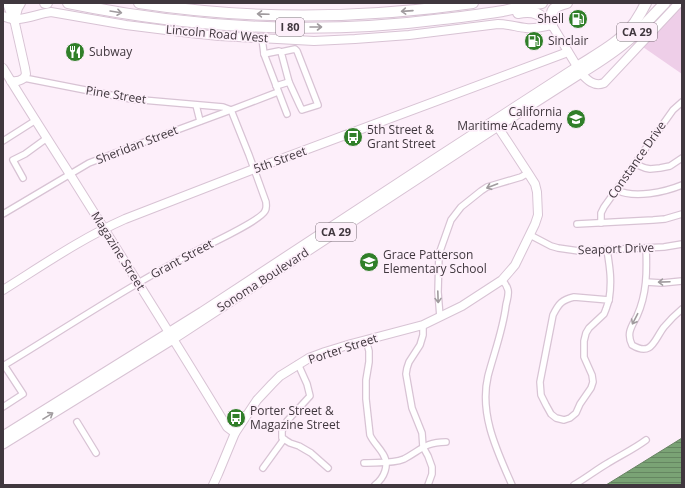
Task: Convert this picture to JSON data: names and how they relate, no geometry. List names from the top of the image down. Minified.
{"streets":{"highway":["I 80","CA 29"],"main road":["Sonoma Boulevard"],"street":["Lincoln Road West","Pine Street","Sheridan Street","5th Street","Constance Drive","Seaport Drive","Magazine Street","Grant Street","Porter Street"]},"crossings":[["CA 29","Sonoma Boulevard"],["Pine Street","Sheridan Street"],["Pine Street","Magazine Street"],["Sheridan Street","Magazine Street"],["5th Street","Magazine Street"],["5th Street","Grant Street"],["Seaport Drive","Porter Street"],["Magazine Street","Grant Street"],["Magazine Street","Sonoma Boulevard"],["Magazine Street","Porter Street"],["Sonoma Boulevard","Porter Street"]],"places":{"fuel station":["Shell","Sinclair"],"restaurant":["Subway"],"school or university":["California Maritime Academy","Grace Patterson Elementary School"],"bus stop":["5th Street & Grant Street","Porter Street & Magazine Street"]}}
